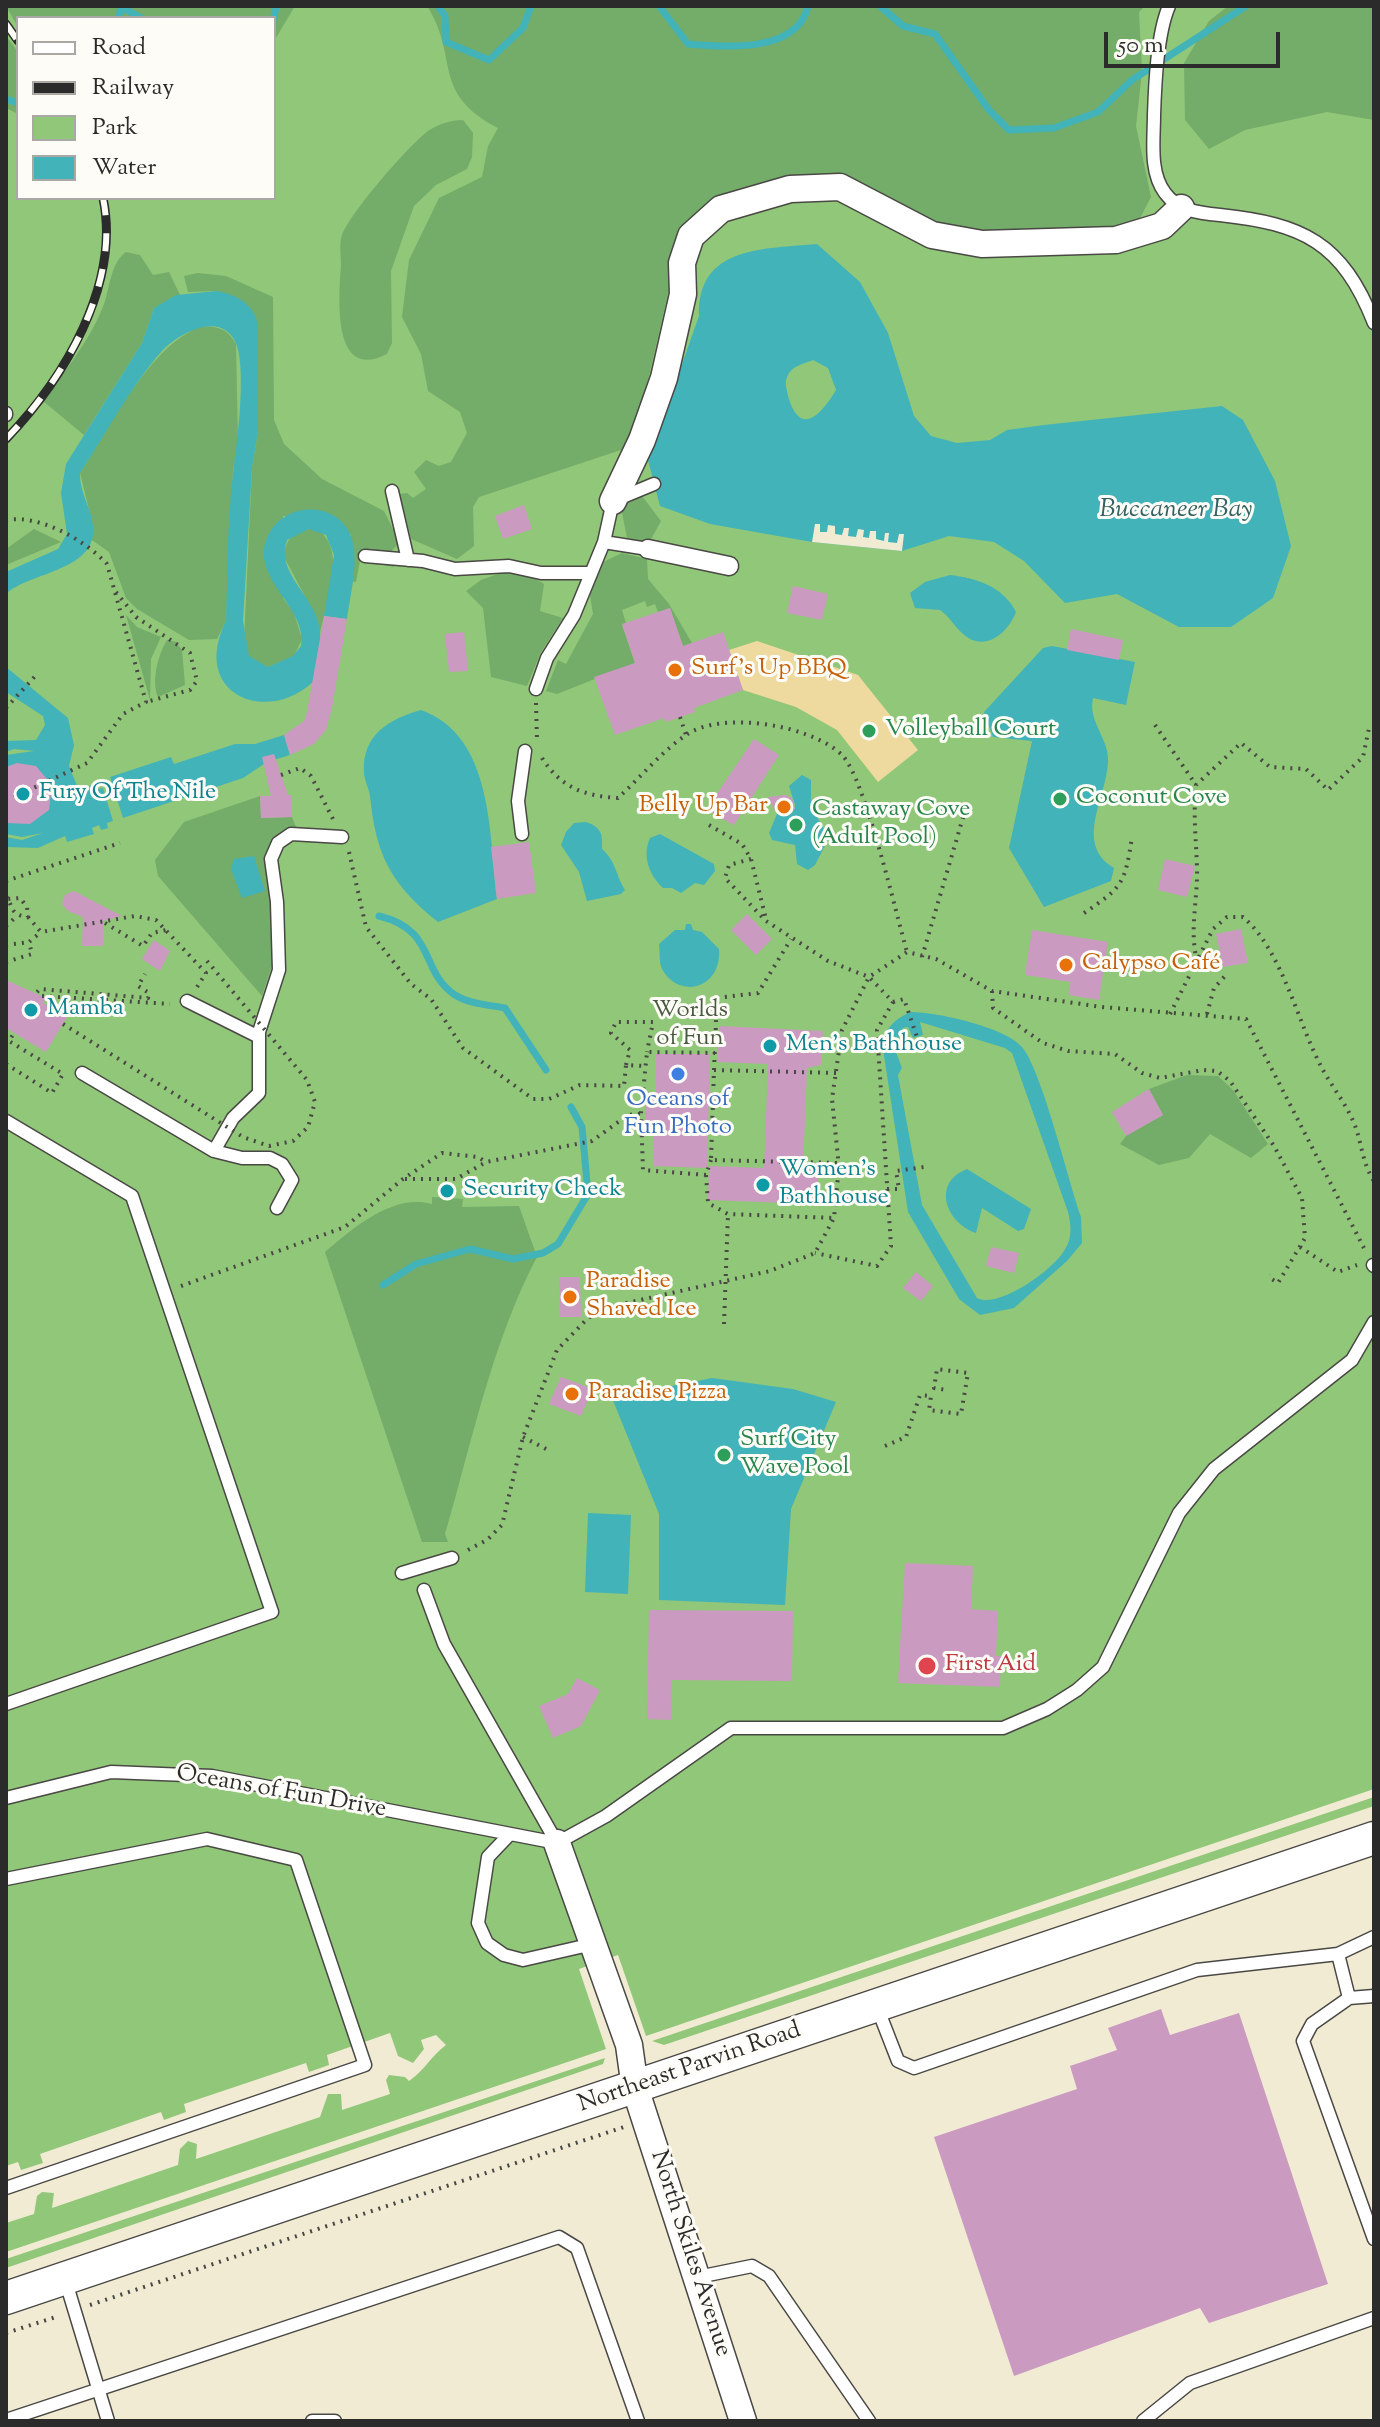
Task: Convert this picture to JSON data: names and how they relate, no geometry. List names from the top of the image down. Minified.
{"streets":{"street":["Northeast Parvin Road","North Skiles Avenue"],"lane":["Oceans of Fun Drive"]},"crossings":[["Northeast Parvin Road","North Skiles Avenue"]],"water":["Buccaneer Bay"],"parks":["Worlds of Fun"],"places":["Surf’s Up BBQ","Volleyball Court","Fury Of The Nile","Coconut Cove","Belly Up Bar","Castaway Cove (Adult Pool)","Calypso Café","Mamba","Men's Bathhouse","Oceans of Fun Photo","Women's Bathhouse","Security Check","Paradise Shaved Ice","Paradise Pizza","Surf City Wave Pool","First Aid"],"legend":["Road","Railway","Park","Water"],"scale_bar":"50 m"}
